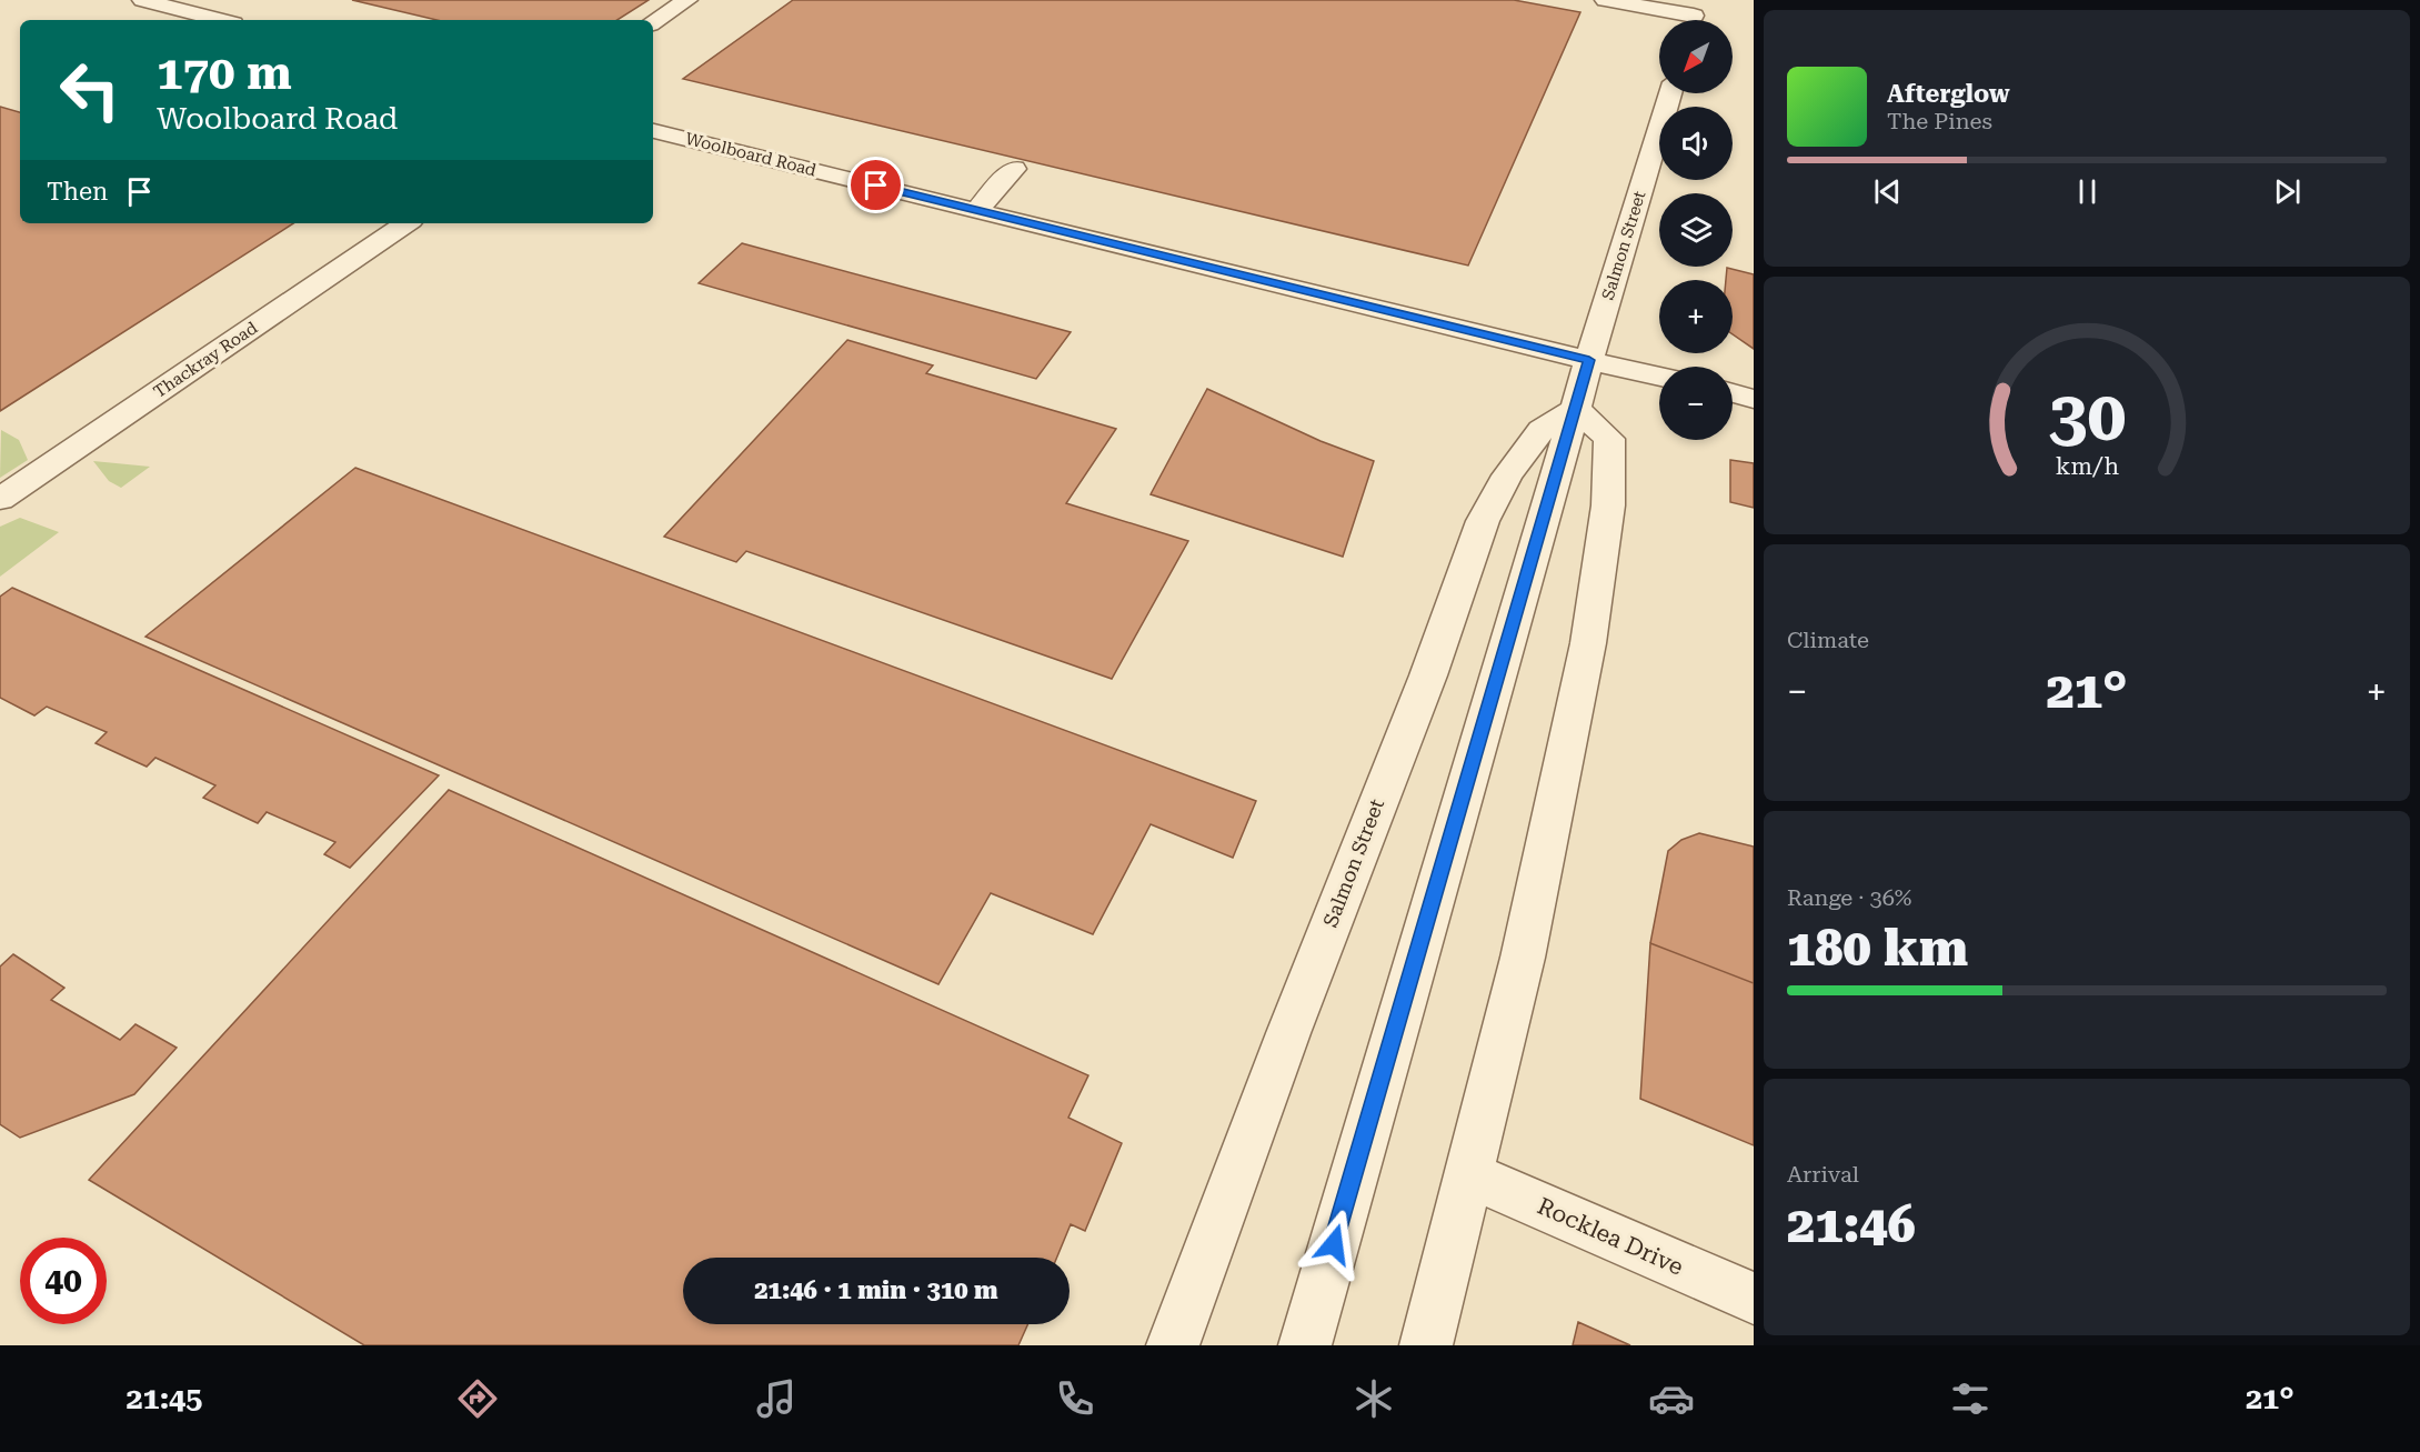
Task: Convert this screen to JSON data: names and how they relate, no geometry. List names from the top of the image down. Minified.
{"streets":{"street":["Woolboard Road","Salmon Street","Thackray Road","Rocklea Drive"]},"crossings":[["Woolboard Road","Salmon Street"]],"north":"bottom left","page":{"map_buttons":["+","−"],"turn":["170 m","Woolboard Road"],"song":["Afterglow","The Pines"],"then":"Then","tile":["Climate",["Range · 36%","180 km"],["Arrival","21:46"]],"heat":["−","21°","+"],"limit":"40","trip":"21:46 · 1 min · 310 m","tabs":["21:45","21°"],"gauge":["30","km/h"]}}
